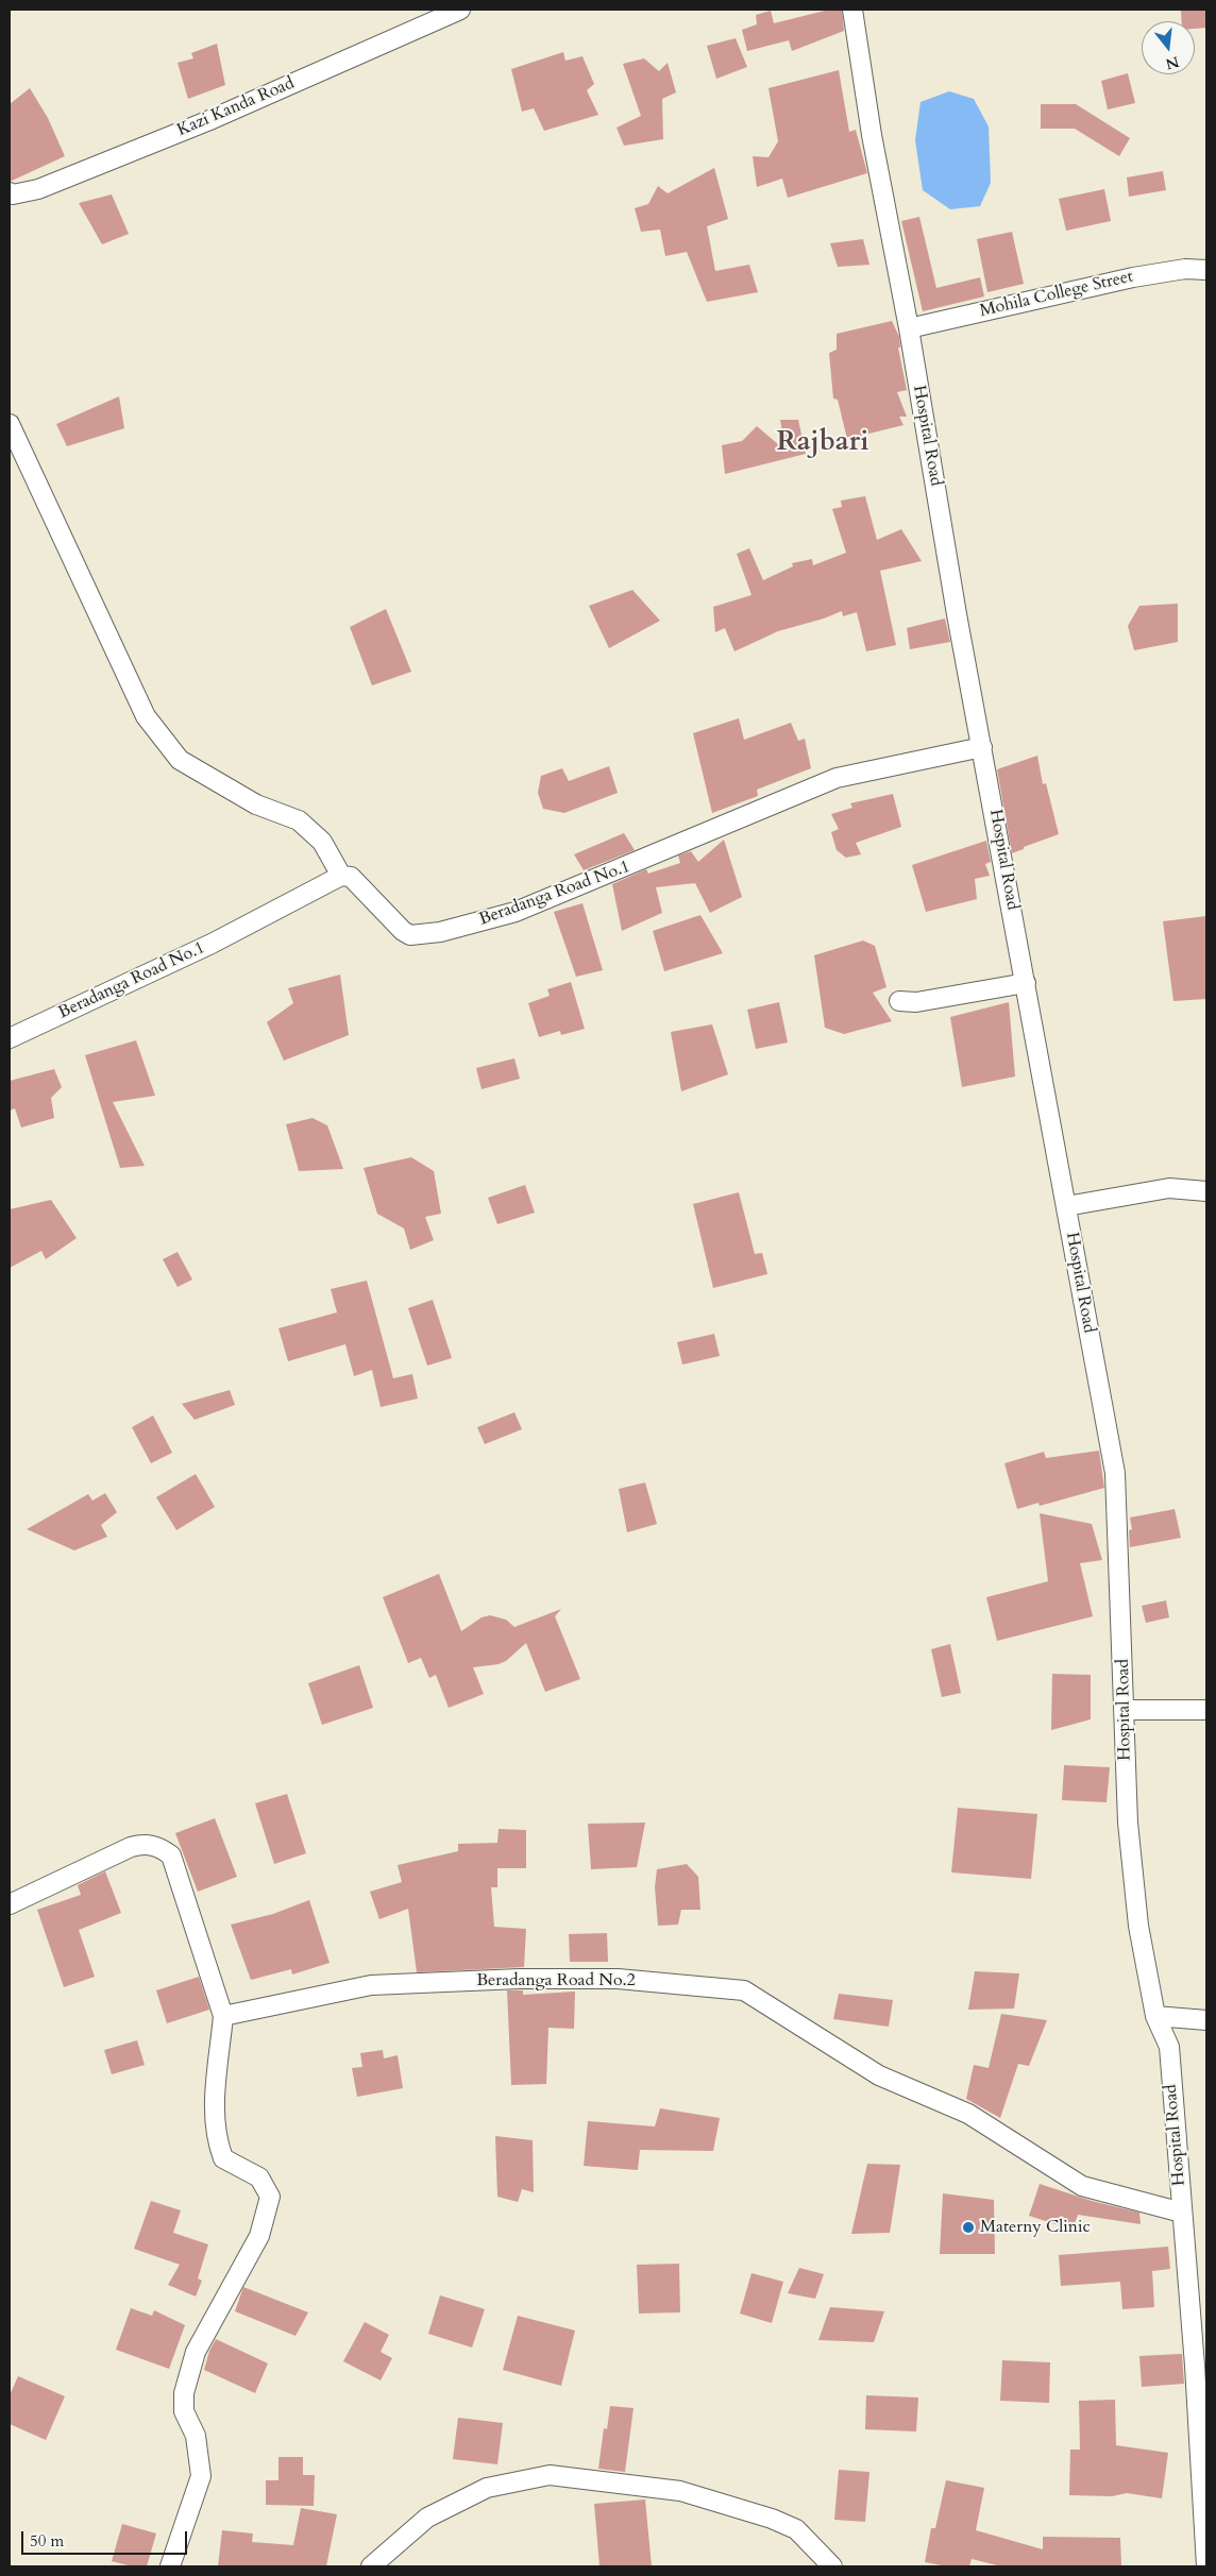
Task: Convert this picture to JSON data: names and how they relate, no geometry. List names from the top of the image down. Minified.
{"streets":{"street":["Kazi Kanda Road","Mohila College Street","Hospital Road","Beradanga Road No.1","Beradanga Road No.2"]},"crossings":[["Mohila College Street","Hospital Road"],["Hospital Road","Beradanga Road No.1"],["Hospital Road","Beradanga Road No.2"]],"districts":["Rajbari"],"places":["Materny Clinic"],"scale_bar":"50 m","north":"bottom"}
